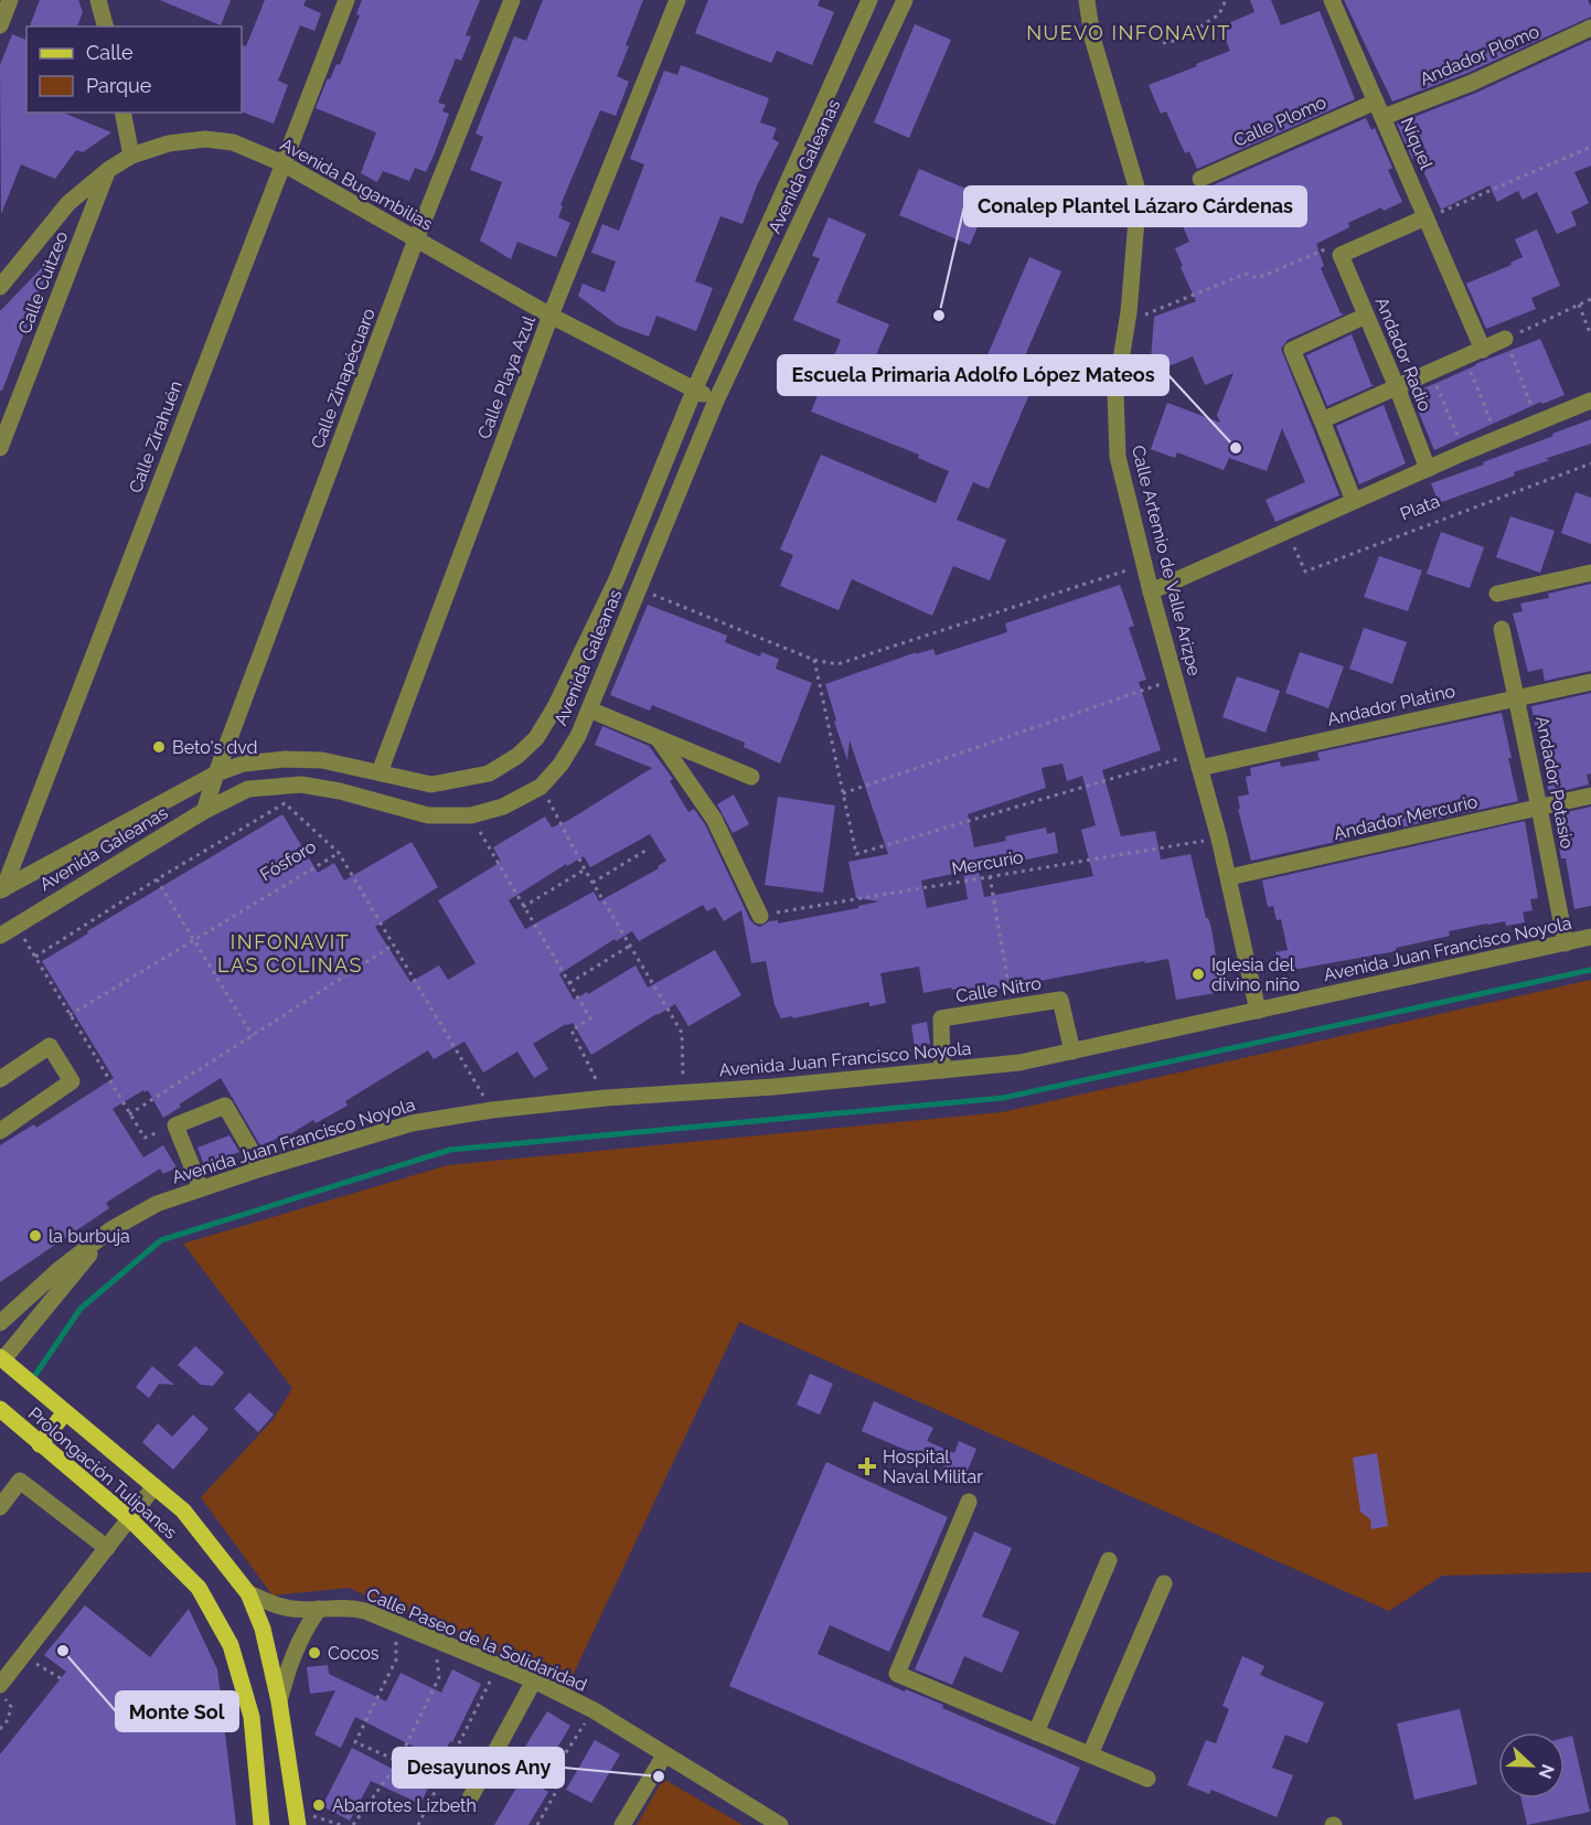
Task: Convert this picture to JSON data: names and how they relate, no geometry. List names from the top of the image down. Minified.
{"streets":{"main road":["Prolongación Tulipanes"],"street":["Andador Plomo","Calle Plomo","Níquel","Avenida Galeanas","Avenida Bugambilias","Calle Cuitzeo","Andador Radio","Calle Playa Azul","Calle Zinapécuaro","Calle Zirahuén","Plata","Calle Artemio de Valle Arizpe","Andador Platino","Andador Potasio","Andador Mercurio","Avenida Juan Francisco Noyola","Calle Nitro","Calle Paseo de la Solidaridad"],"path":["Fósforo","Mercurio"]},"crossings":[["Andador Plomo","Calle Plomo"],["Andador Plomo","Níquel"],["Calle Plomo","Níquel"],["Avenida Galeanas","Avenida Bugambilias"],["Avenida Galeanas","Calle Playa Azul"],["Avenida Galeanas","Calle Zinapécuaro"],["Avenida Galeanas","Calle Zirahuén"],["Avenida Bugambilias","Calle Cuitzeo"],["Avenida Bugambilias","Calle Playa Azul"],["Avenida Bugambilias","Calle Zinapécuaro"],["Avenida Bugambilias","Calle Zirahuén"],["Andador Radio","Plata"],["Plata","Calle Artemio de Valle Arizpe"],["Calle Artemio de Valle Arizpe","Andador Platino"],["Calle Artemio de Valle Arizpe","Andador Mercurio"],["Calle Artemio de Valle Arizpe","Mercurio"],["Calle Artemio de Valle Arizpe","Avenida Juan Francisco Noyola"],["Andador Platino","Andador Potasio"],["Andador Potasio","Andador Mercurio"],["Andador Potasio","Avenida Juan Francisco Noyola"],["Fósforo","Avenida Juan Francisco Noyola"],["Avenida Juan Francisco Noyola","Calle Nitro"],["Prolongación Tulipanes","Calle Paseo de la Solidaridad"]],"districts":["NUEVO INFONAVIT","INFONAVIT LAS COLINAS"],"places":{"other":["Conalep Plantel Lázaro Cárdenas","Escuela Primaria Adolfo López Mateos","Beto's dvd","Iglesia del divino niño","la burbuja","Monte Sol","Cocos","Desayunos Any","Abarrotes Lizbeth"],"health":["Hospital Naval Militar"]},"legend":["Calle","Parque"],"north":"right"}
